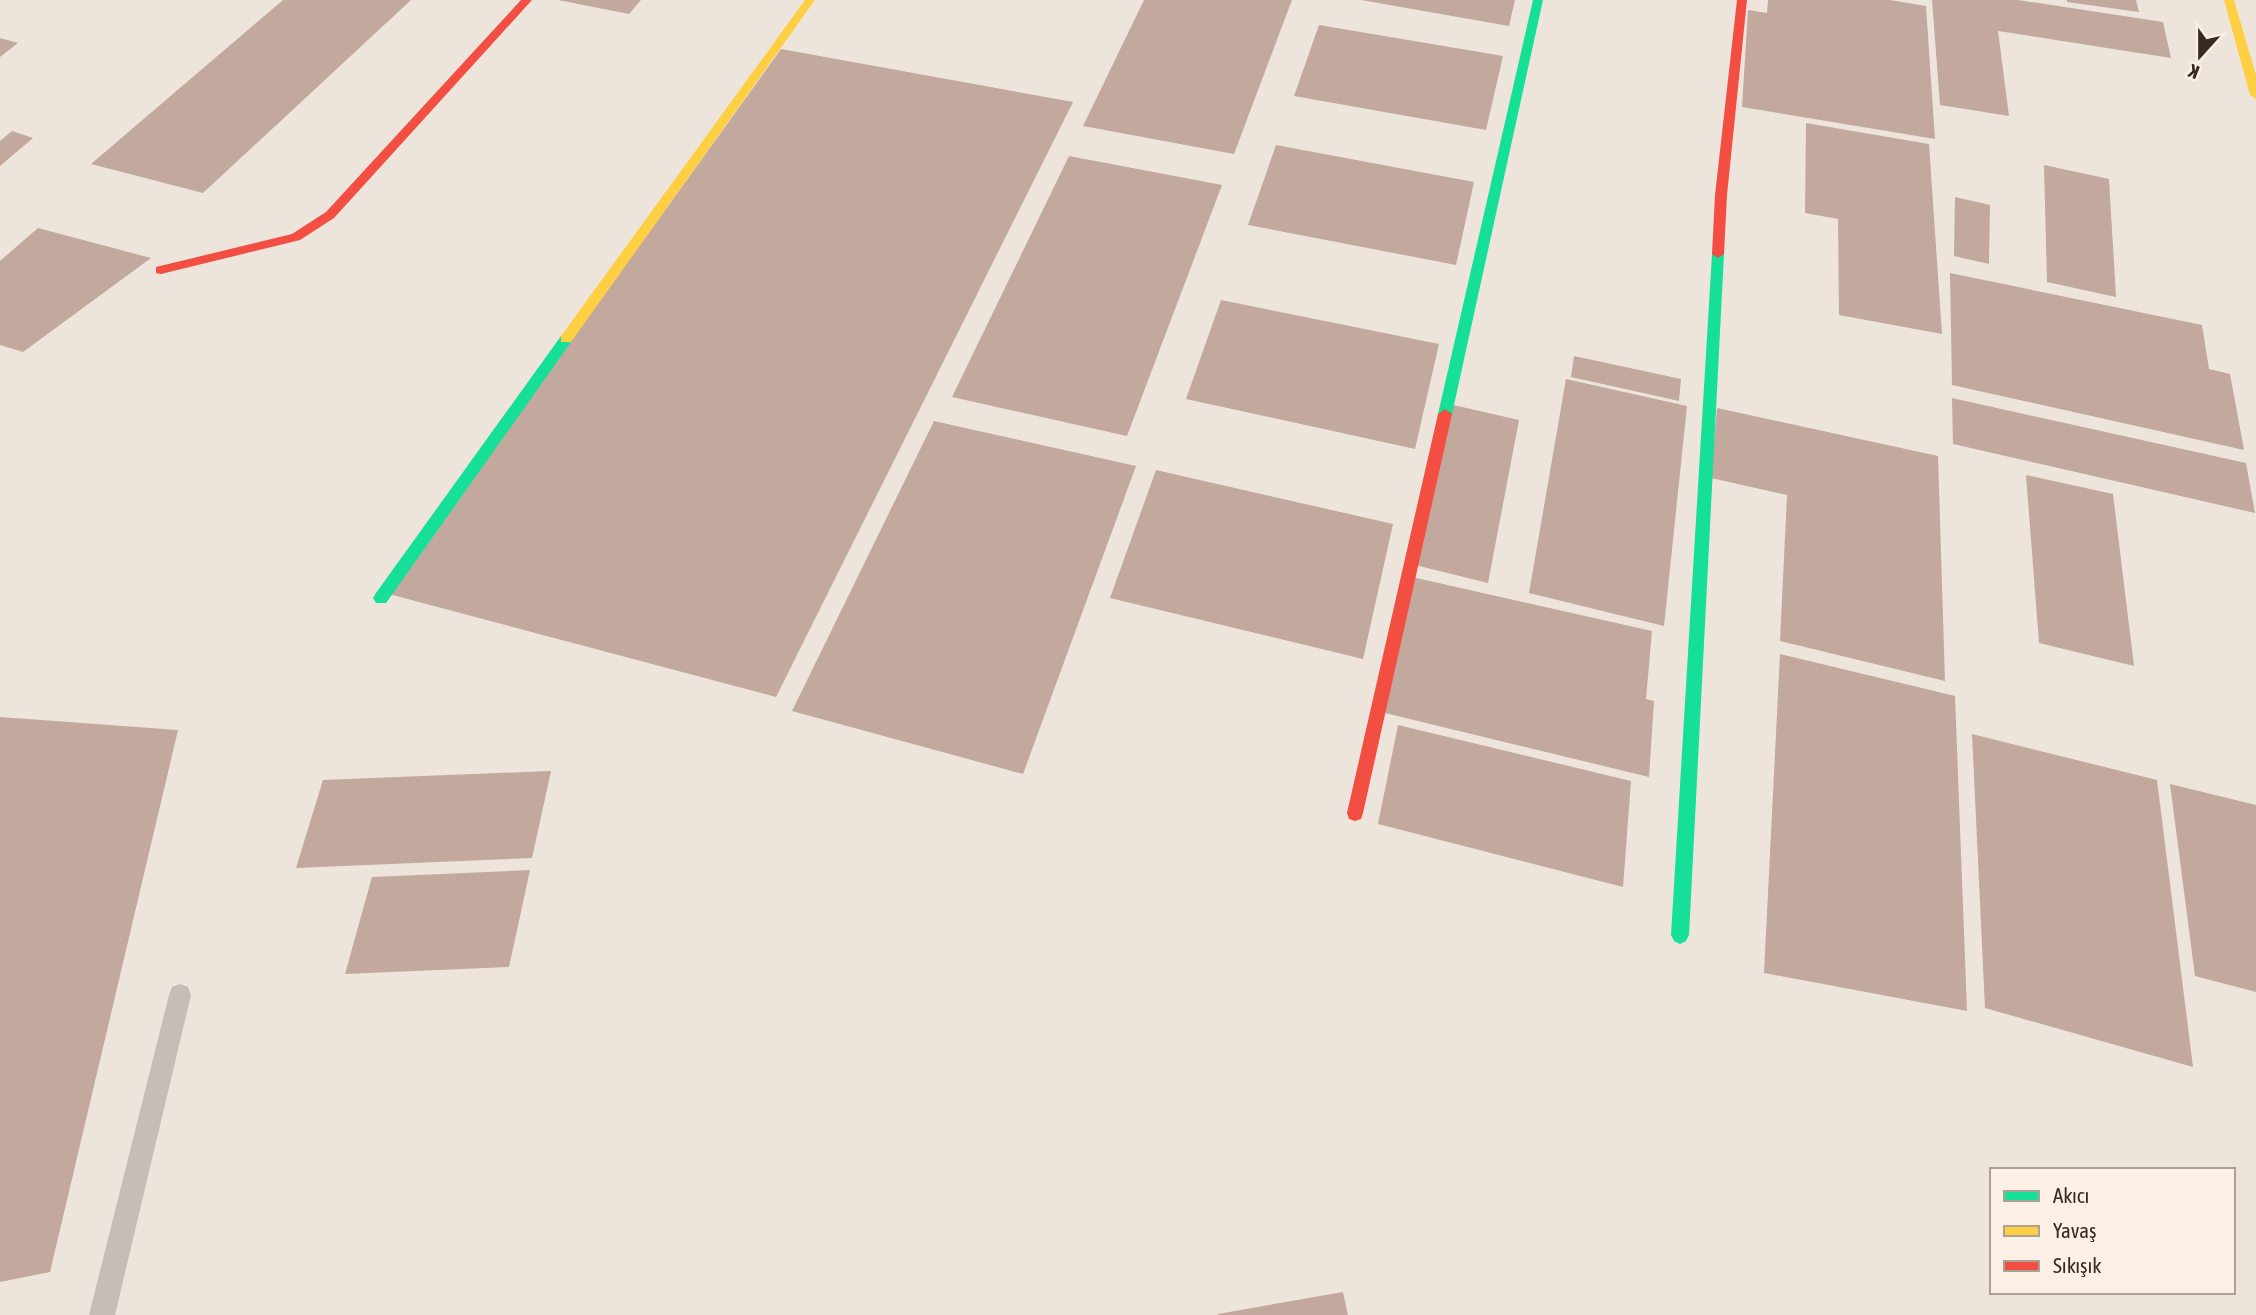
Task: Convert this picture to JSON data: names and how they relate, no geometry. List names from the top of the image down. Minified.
{"legend":["Akıcı","Yavaş","Sıkışık"],"north":"bottom"}
